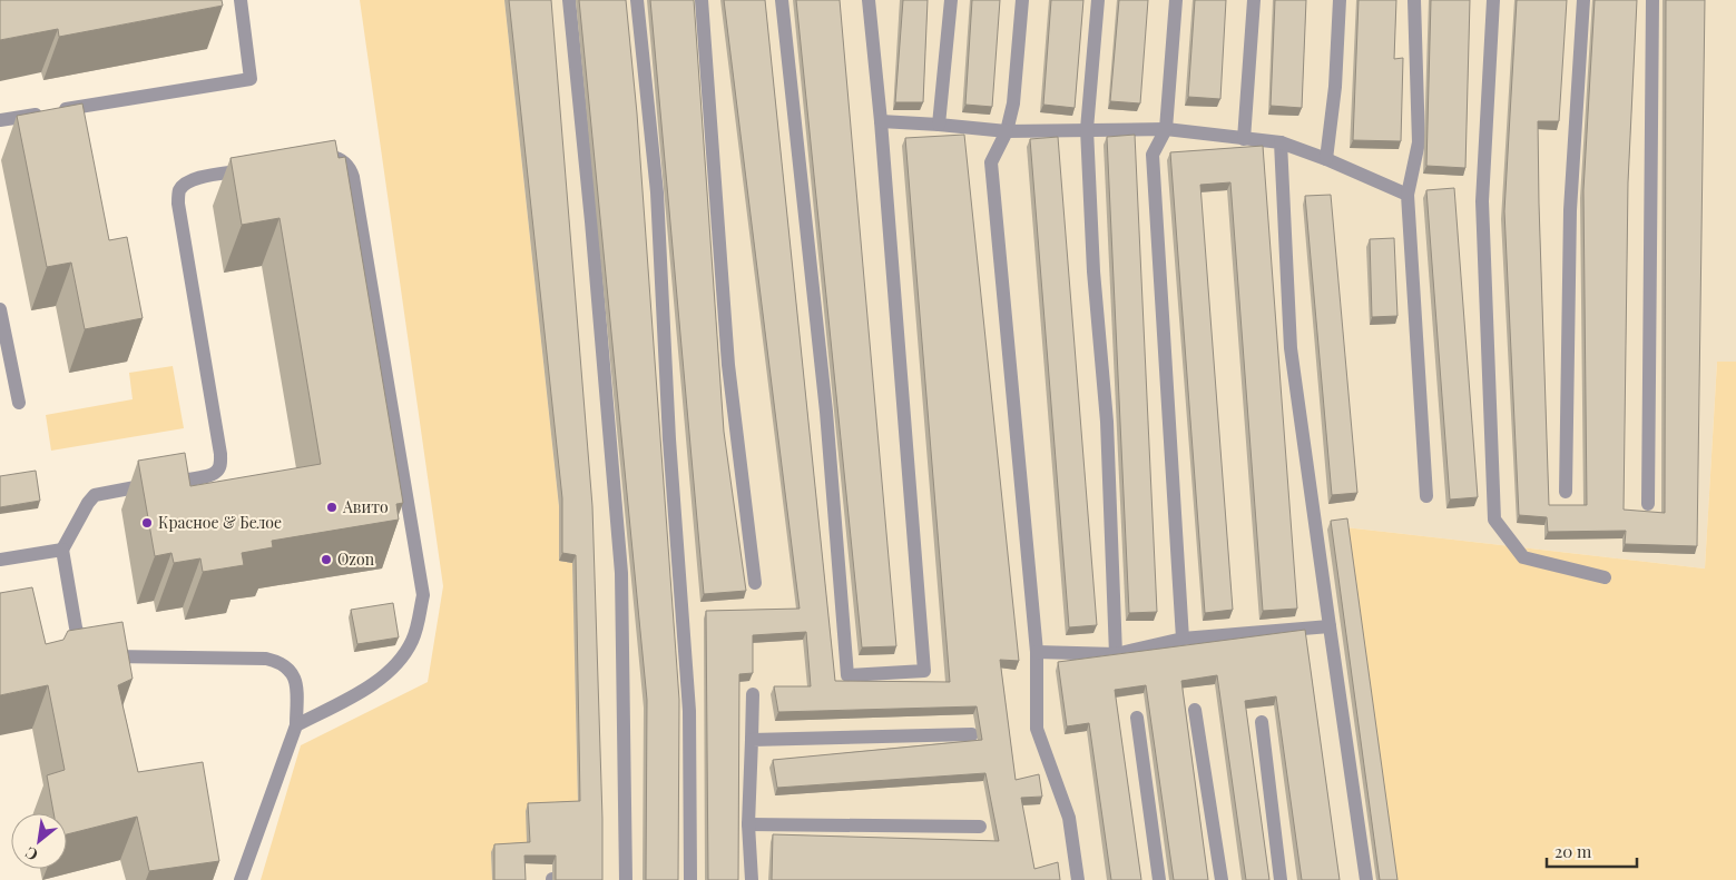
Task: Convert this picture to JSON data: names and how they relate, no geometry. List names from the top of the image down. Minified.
{"places":["Авито","Красное & Белое","Ozon"],"scale_bar":"20 m","north":"bottom left"}
